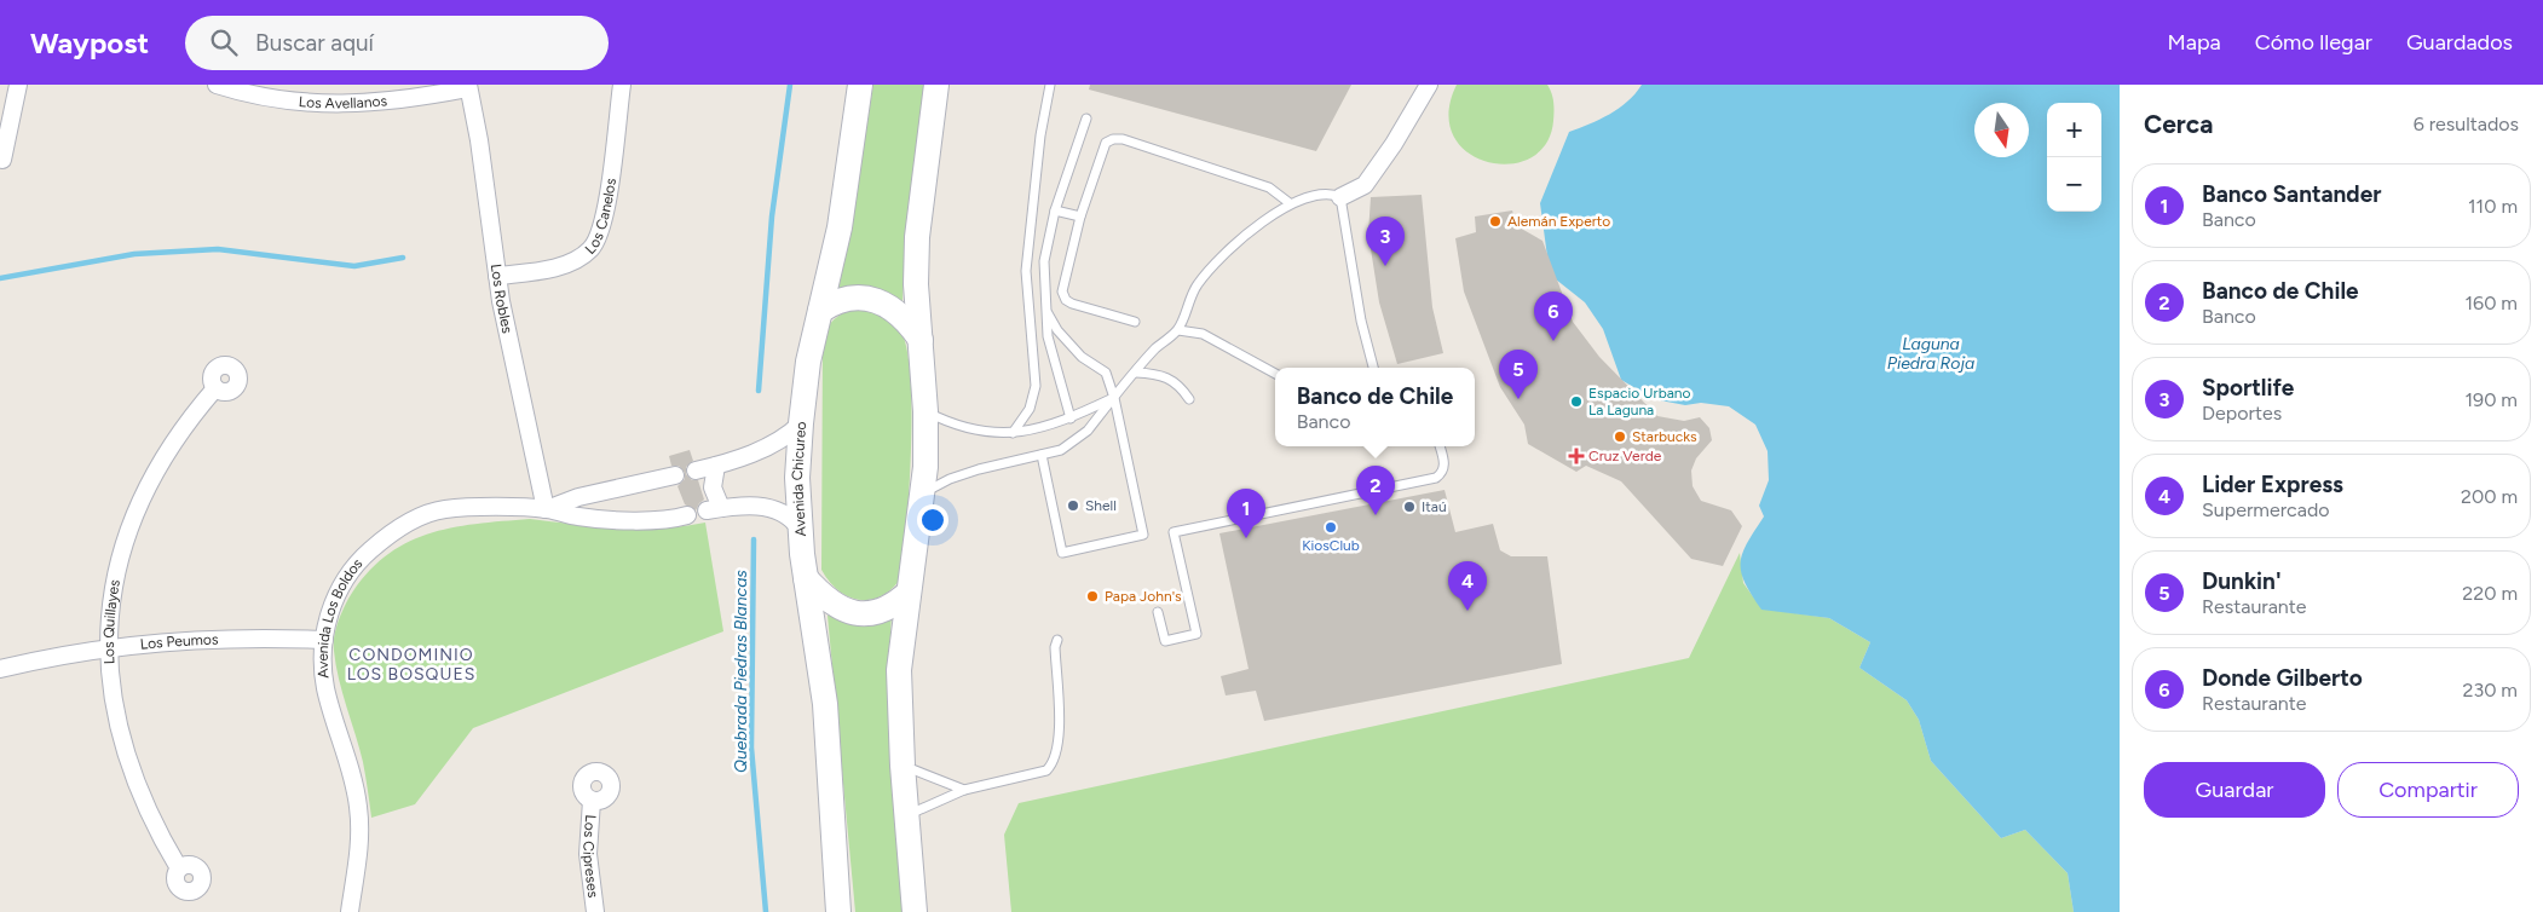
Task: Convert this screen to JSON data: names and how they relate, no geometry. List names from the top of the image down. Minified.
{"streets":{"main road":["Avenida Chicureo"],"street":["Los Avellanos","Los Canelos","Los Robles","Avenida Los Boldos","Los Quillayes","Los Peumos","Los Cipreses"]},"crossings":[["Los Avellanos","Los Robles"],["Los Canelos","Los Robles"],["Los Robles","Avenida Los Boldos"],["Avenida Los Boldos","Los Peumos"],["Los Quillayes","Los Peumos"]],"districts":["CONDOMINIO LOS BOSQUES"],"water":["Laguna Piedra Roja","Quebrada Piedras Blancas"],"places":{"other":["Alemán Experto","Espacio Urbano La Laguna","Starbucks","Shell","Itaú","KiosClub","Papa John's"],"health":["Cruz Verde"]},"north":"bottom","page":{"header":"Waypost","search":"Buscar aquí","nav":["Mapa","Cómo llegar","Guardados"],"heading":["Cerca","6 resultados"],"map_buttons":["+","−"],"list":[{"mark":"1","name":"Banco Santander","note":"Banco","value":"110 m"},{"mark":"2","name":"Banco de Chile","note":"Banco","value":"160 m"},{"mark":"3","name":"Sportlife","note":"Deportes","value":"190 m"},{"mark":"4","name":"Lider Express","note":"Supermercado","value":"200 m"},{"mark":"5","name":"Dunkin'","note":"Restaurante","value":"220 m"},{"mark":"6","name":"Donde Gilberto","note":"Restaurante","value":"230 m"}],"pins":["3","6","5","2","1","4"],"popup":["Banco de Chile","Banco"],"buttons":["Guardar","Compartir"]}}
